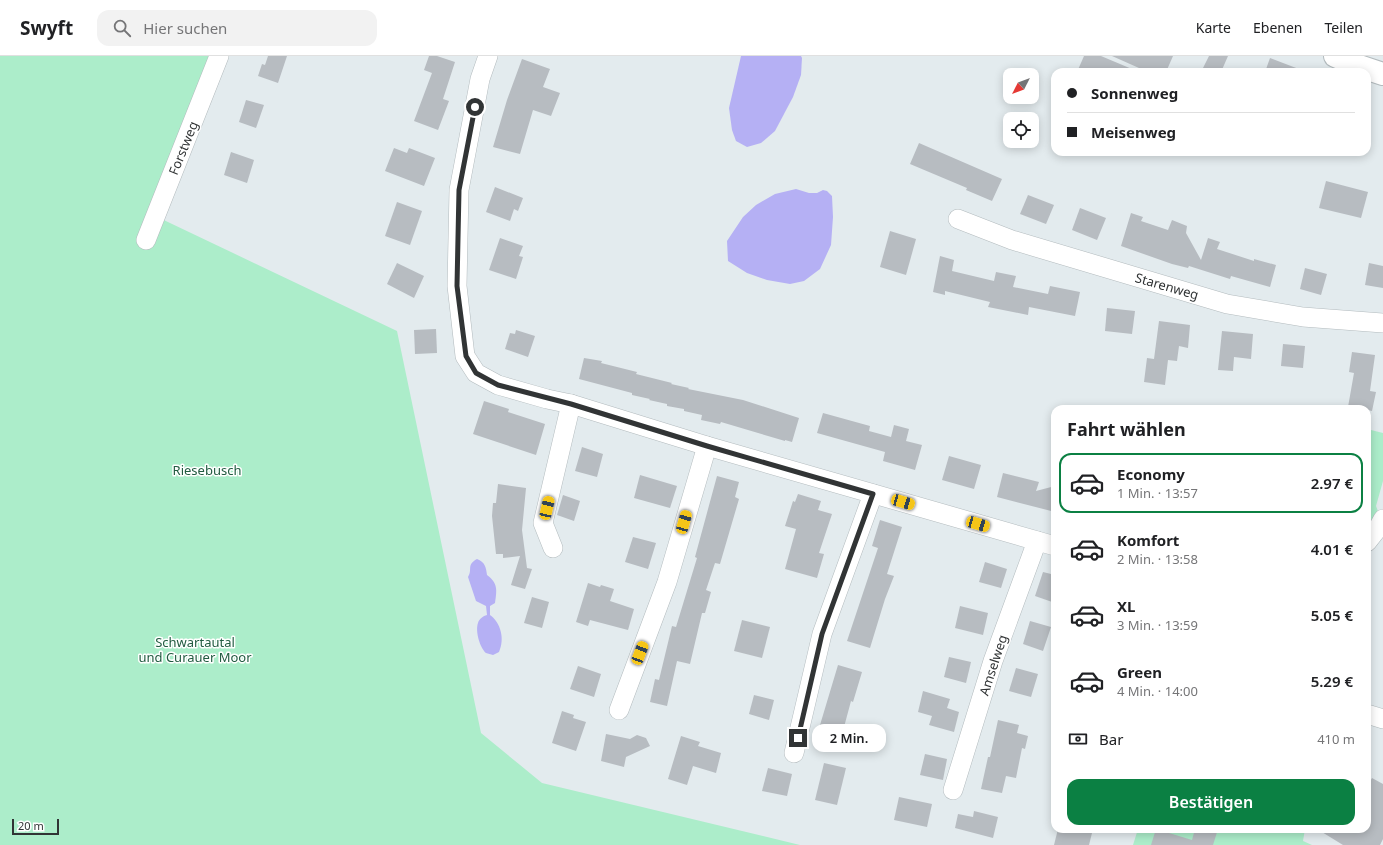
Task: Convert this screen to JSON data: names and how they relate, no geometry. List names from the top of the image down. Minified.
{"streets":{"street":["Forstweg","Starenweg","Amselweg"]},"parks":["Riesebusch","Schwartautal und Curauer Moor"],"scale_bar":"20 m","north":"bottom left","page":{"header":"Swyft","search":"Hier suchen","nav":["Karte","Ebenen","Teilen"],"banner":["Sonnenweg","Meisenweg"],"heading":"Fahrt wählen","list":[{"name":"Economy","note":"1 Min. · 13:57","value":"2.97 €"},{"name":"Komfort","note":"2 Min. · 13:58","value":"4.01 €"},{"name":"XL","note":"3 Min. · 13:59","value":"5.05 €"},{"name":"Green","note":"4 Min. · 14:00","value":"5.29 €"}],"pay":["Bar","410 m"],"bubble":"2 Min.","buttons":"Bestätigen","scale":"20 m"}}
